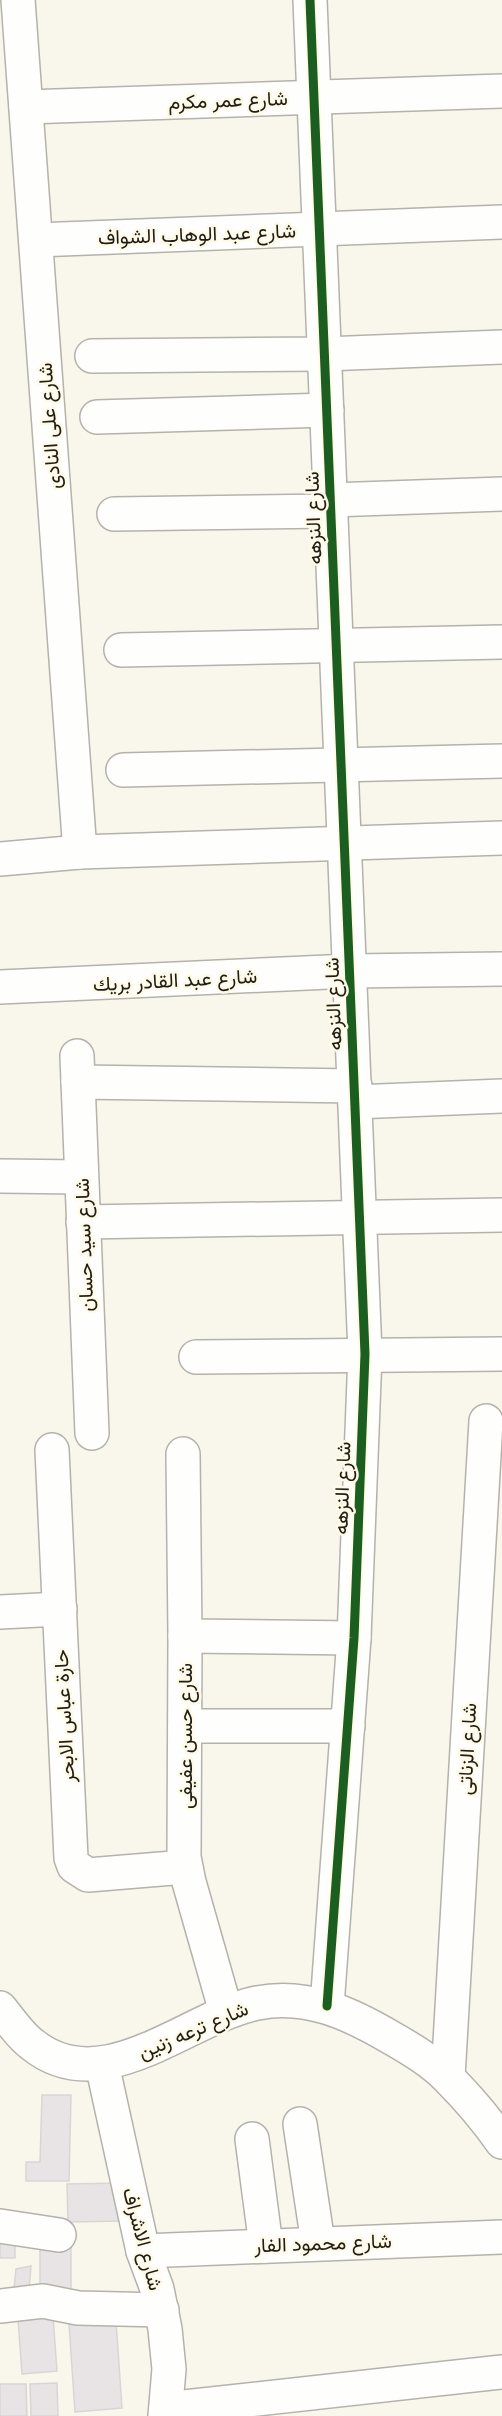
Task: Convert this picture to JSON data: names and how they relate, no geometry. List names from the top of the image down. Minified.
{"streets":{"street":["شارع عمر مكرم","شارع عبد الوهاب الشواف","شارع على النادى","شارع النزهه","شارع عبد القادر بريك","شارع سيد حسان","حارة عباس الابحر","شارع حسن عفيفى","شارع الزناتى","شارع ترعه زنين","شارع الاشراف","شارع محمود الفار"]},"crossings":[["شارع عمر مكرم","شارع على النادى"],["شارع عمر مكرم","شارع النزهه"],["شارع عبد الوهاب الشواف","شارع على النادى"],["شارع عبد الوهاب الشواف","شارع النزهه"],["شارع النزهه","شارع عبد القادر بريك"],["شارع النزهه","شارع سيد حسان"],["شارع النزهه","شارع ترعه زنين"],["حارة عباس الابحر","شارع حسن عفيفى"],["شارع حسن عفيفى","شارع ترعه زنين"],["شارع الزناتى","شارع ترعه زنين"],["شارع ترعه زنين","شارع الاشراف"],["شارع الاشراف","شارع محمود الفار"]]}
